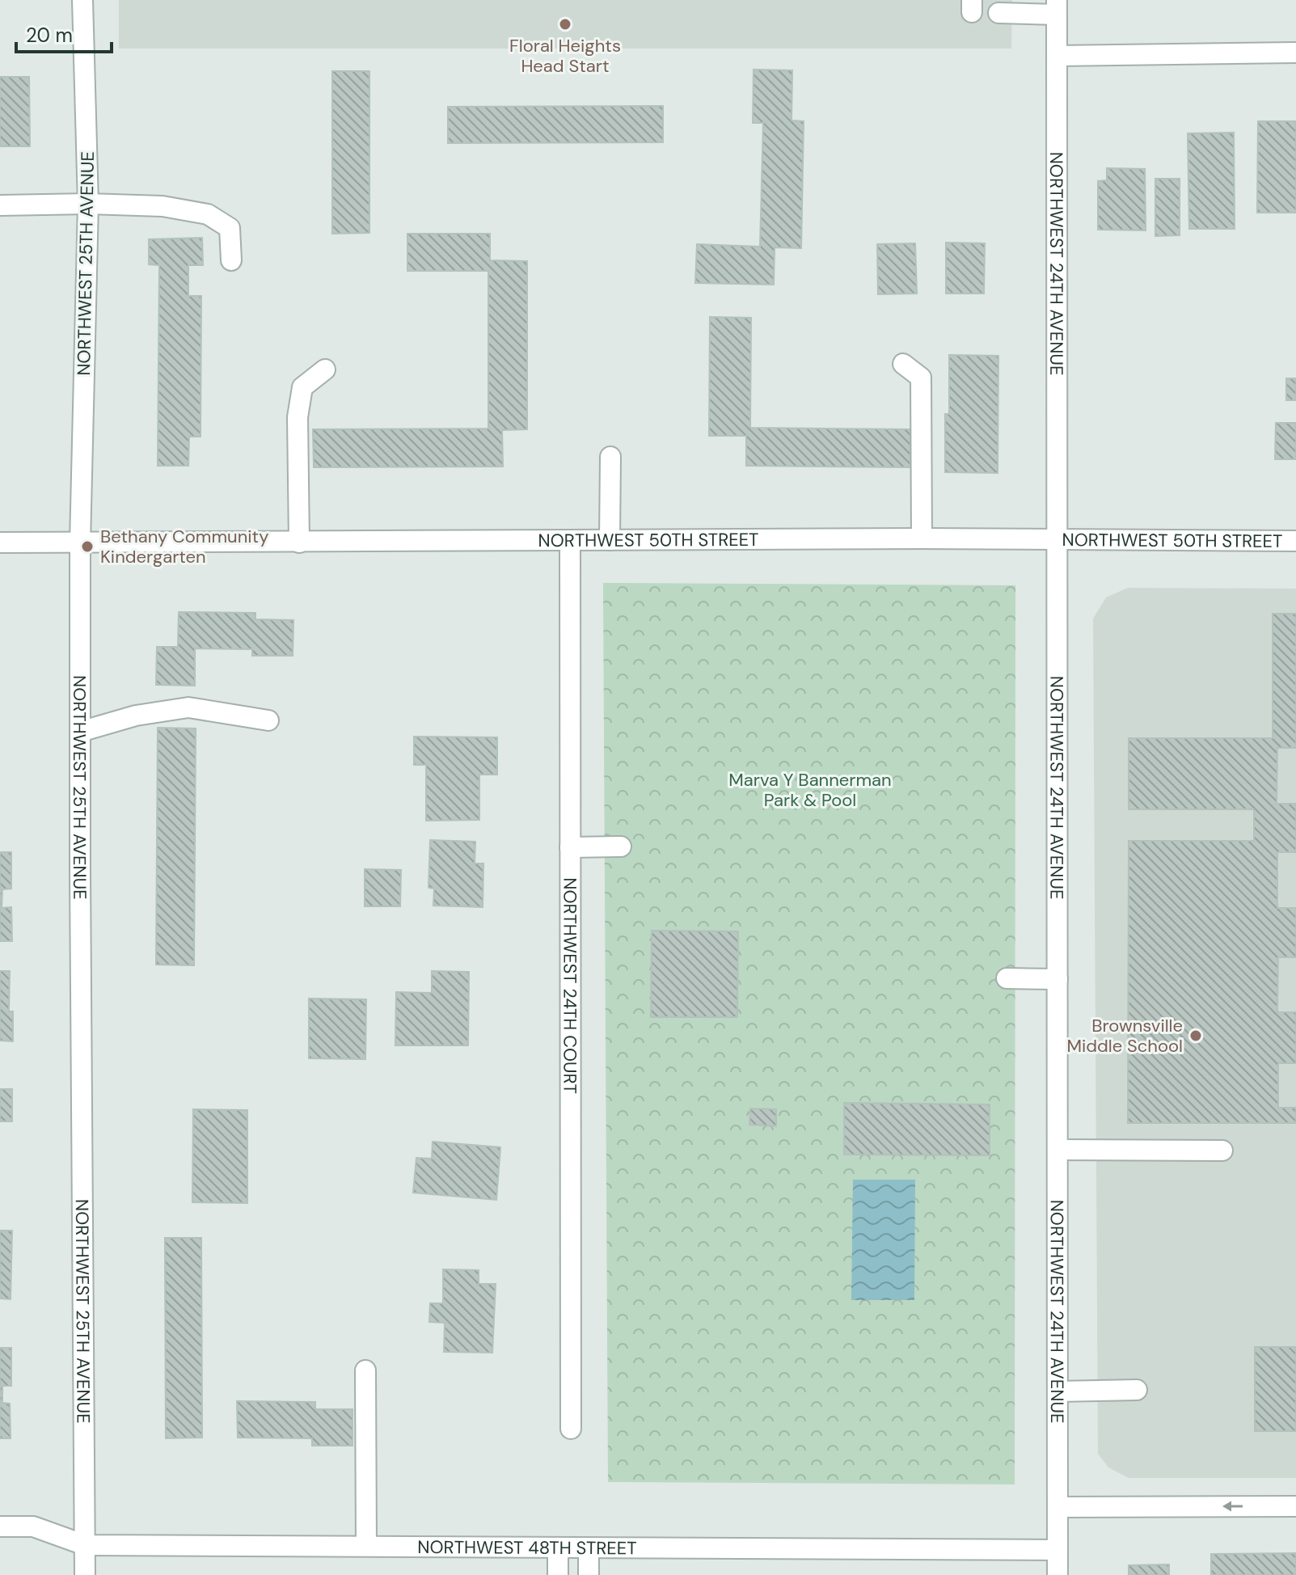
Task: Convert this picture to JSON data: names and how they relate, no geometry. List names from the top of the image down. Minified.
{"streets":{"street":["NORTHWEST 25TH AVENUE","NORTHWEST 24TH AVENUE","NORTHWEST 50TH STREET","NORTHWEST 24TH COURT","NORTHWEST 48TH STREET"]},"crossings":[["NORTHWEST 25TH AVENUE","NORTHWEST 50TH STREET"],["NORTHWEST 25TH AVENUE","NORTHWEST 48TH STREET"],["NORTHWEST 24TH AVENUE","NORTHWEST 50TH STREET"],["NORTHWEST 24TH AVENUE","NORTHWEST 48TH STREET"],["NORTHWEST 50TH STREET","NORTHWEST 24TH COURT"]],"parks":["Marva Y Bannerman Park & Pool"],"places":["Floral Heights Head Start","Bethany Community Kindergarten","Brownsville Middle School"],"scale_bar":"20 m"}
